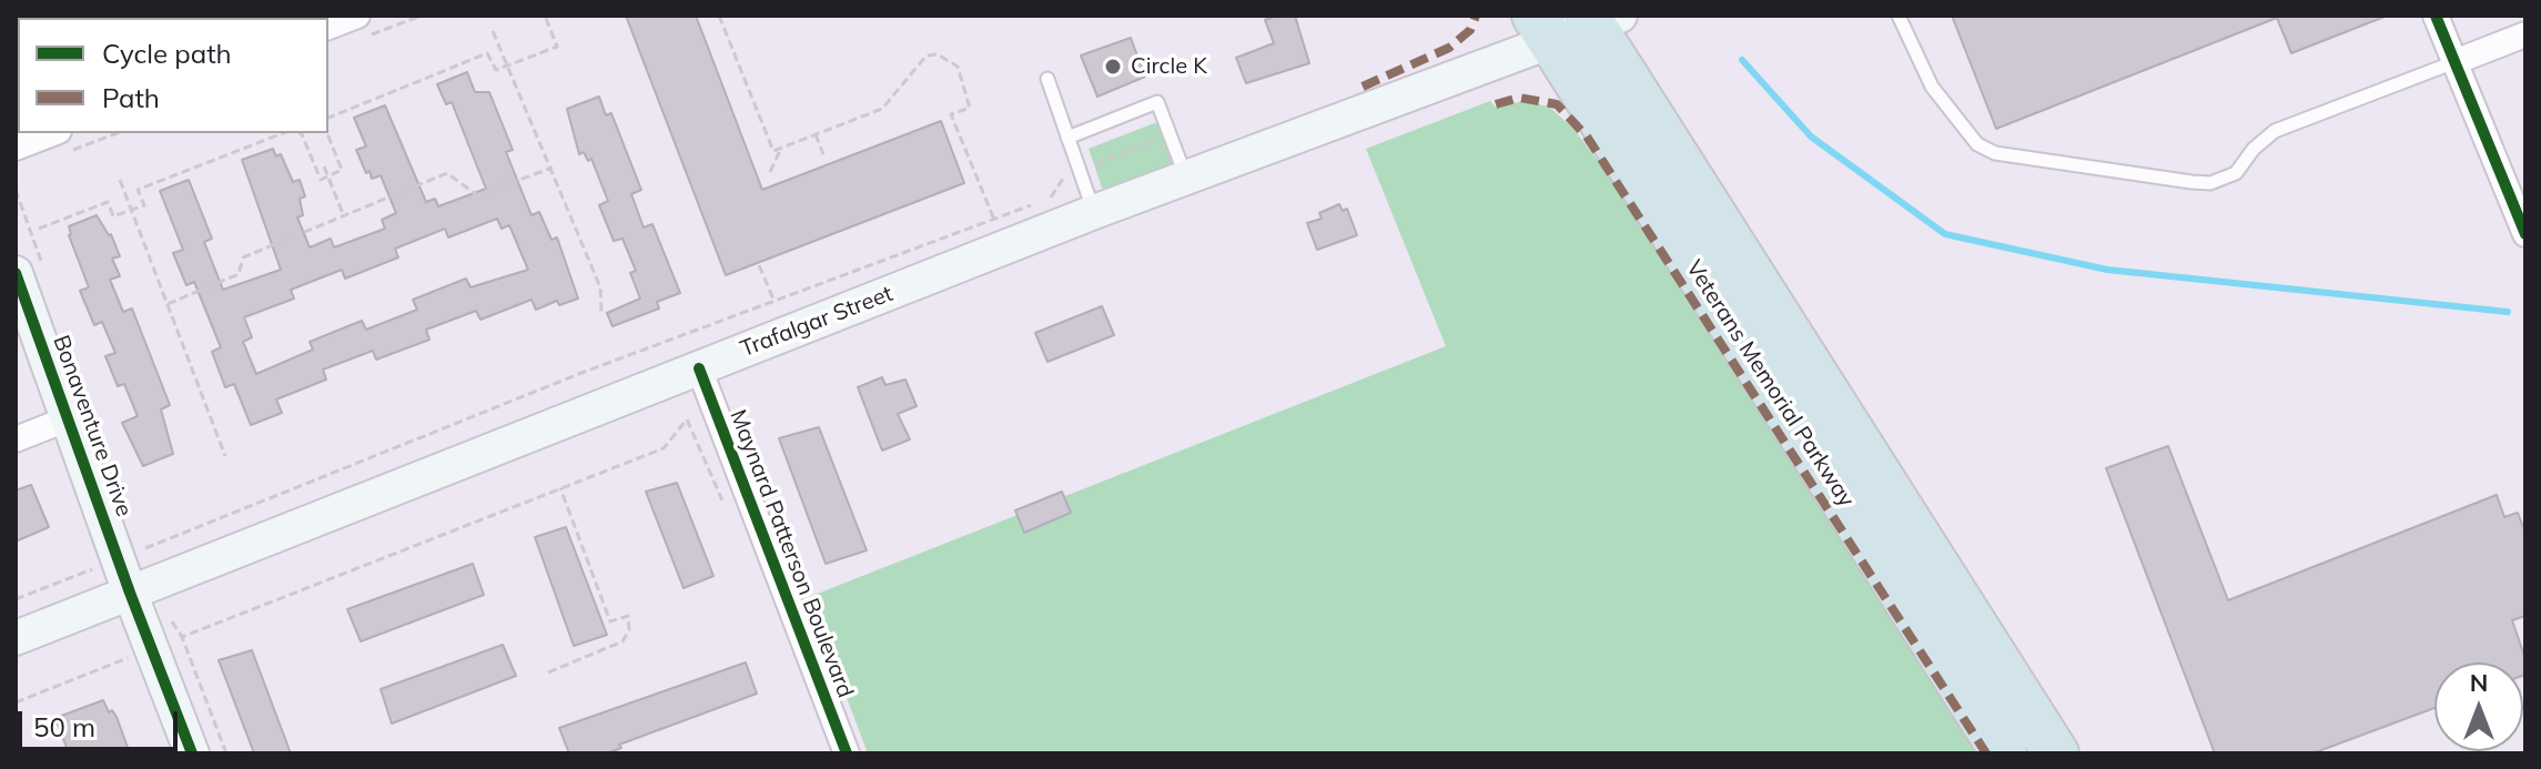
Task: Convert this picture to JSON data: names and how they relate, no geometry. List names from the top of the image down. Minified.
{"streets":{"highway":["Veterans Memorial Parkway"],"main road":["Trafalgar Street","Bonaventure Drive"],"street":["Maynard Patterson Boulevard"]},"crossings":[["Trafalgar Street","Veterans Memorial Parkway"],["Trafalgar Street","Bonaventure Drive"],["Trafalgar Street","Maynard Patterson Boulevard"]],"places":["Circle K"],"legend":["Cycle path","Path"],"scale_bar":"50 m","north":"top"}
